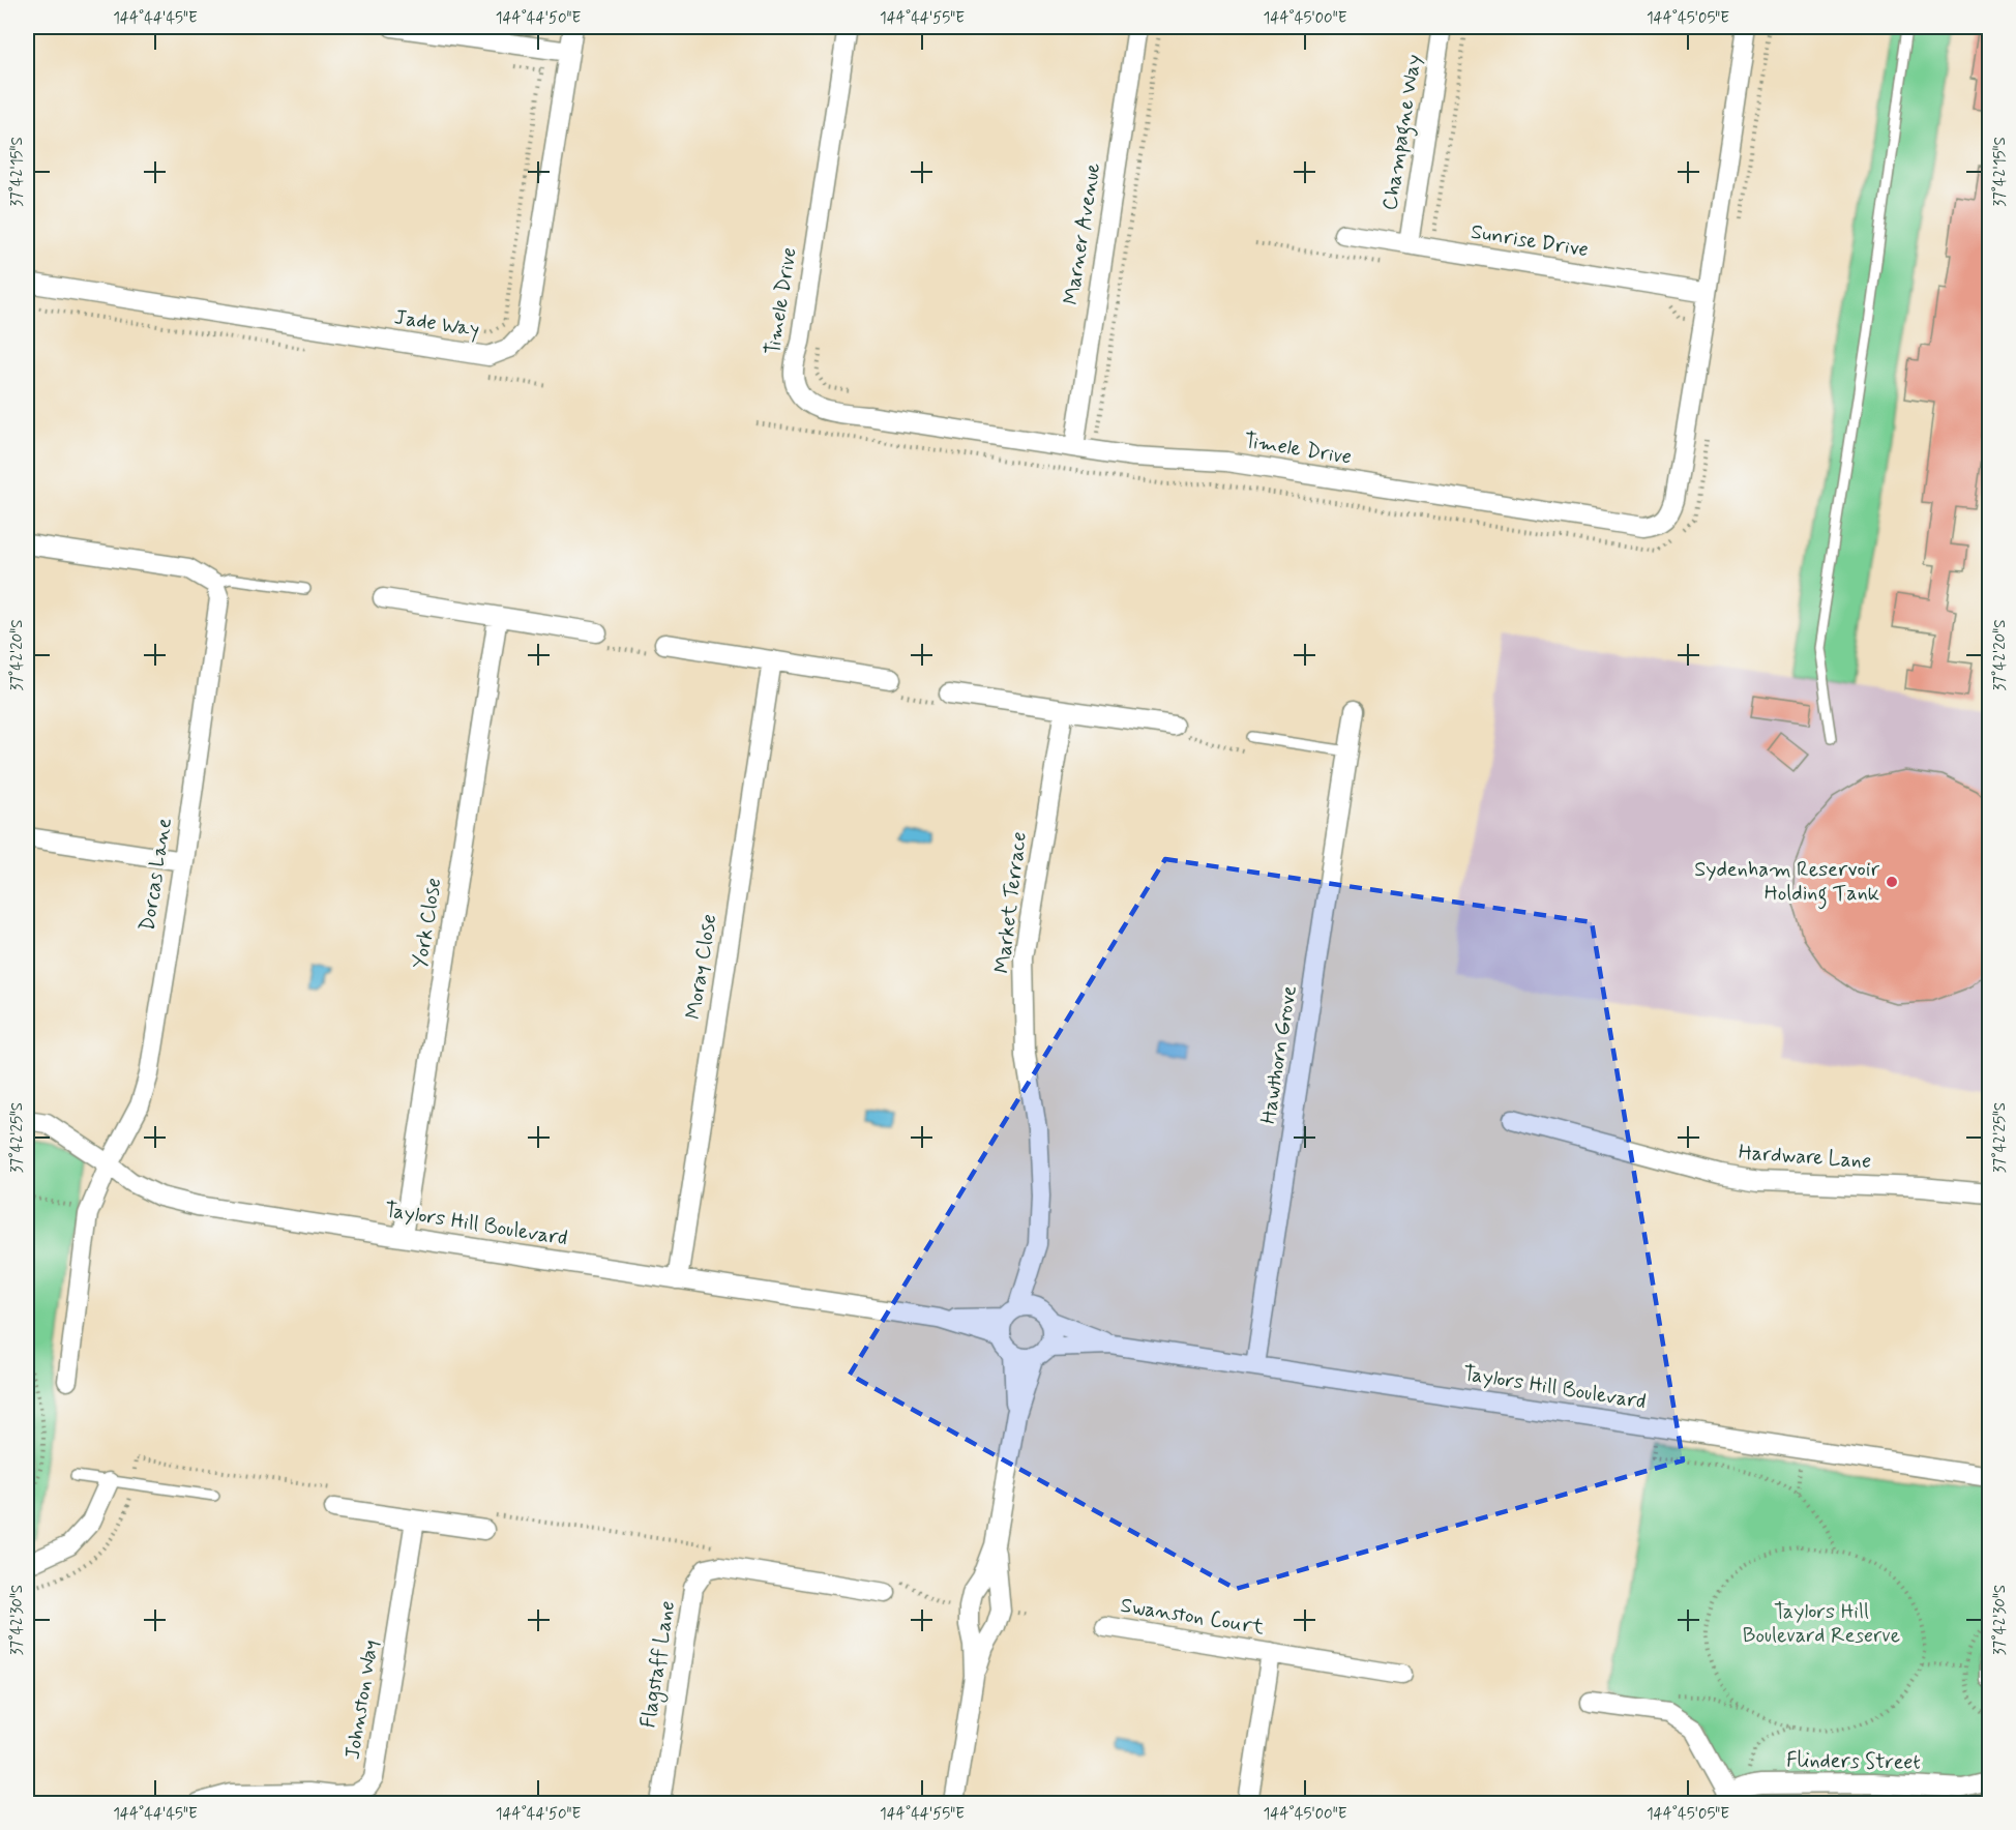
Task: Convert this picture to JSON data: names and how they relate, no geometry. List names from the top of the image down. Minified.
{"streets":{"street":["Champagne Way","Marner Avenue","Sunrise Drive","Timele Drive","Jade Way","Dorcas Lane","Market Terrace","York Close","Moray Close","Hawthorn Grove","Hardware Lane","Taylors Hill Boulevard","Swanston Court","Flagstaff Lane","Johnston Way","Flinders Street"]},"crossings":[["Champagne Way","Sunrise Drive"],["Marner Avenue","Timele Drive"],["Sunrise Drive","Timele Drive"],["Dorcas Lane","Taylors Hill Boulevard"],["Market Terrace","Taylors Hill Boulevard"],["York Close","Taylors Hill Boulevard"],["Moray Close","Taylors Hill Boulevard"],["Hawthorn Grove","Taylors Hill Boulevard"]],"parks":["Taylors Hill Boulevard Reserve"],"places":["Sydenham Reservoir Holding Tank"],"coordinates":["144°44'45\"E","144°44'50\"E","144°44'55\"E","144°45'00\"E","144°45'05\"E","37°42'15\"S","37°42'20\"S","37°42'25\"S","37°42'30\"S"]}
